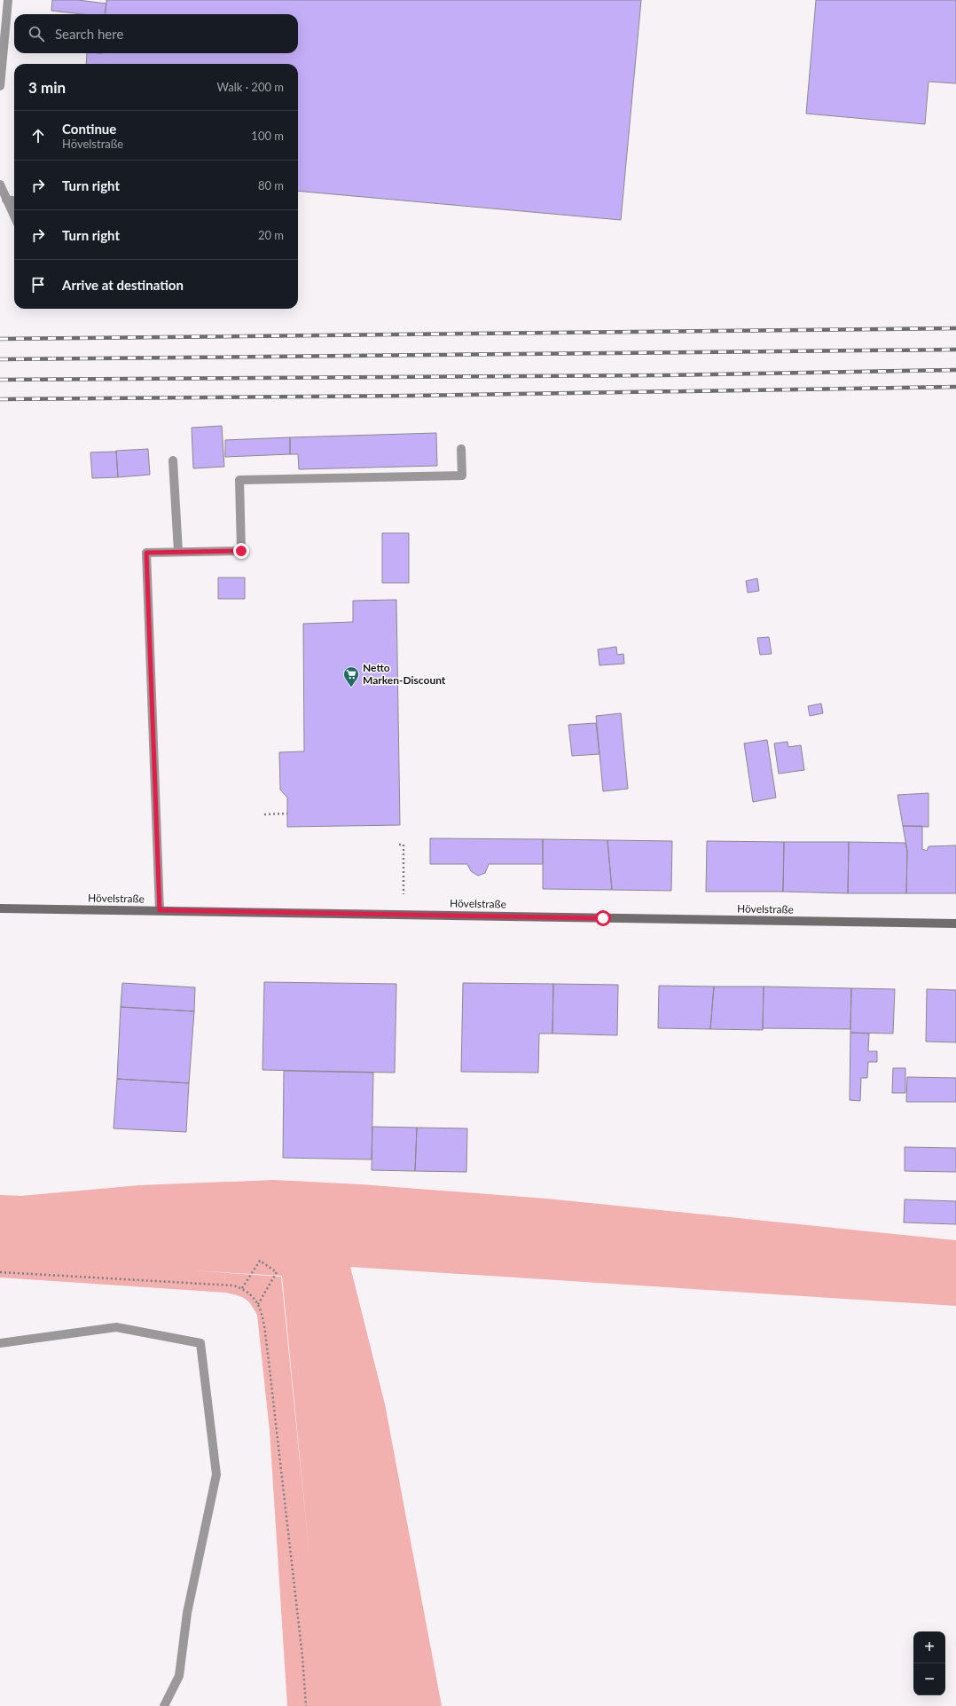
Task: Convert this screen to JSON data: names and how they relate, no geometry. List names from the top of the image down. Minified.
{"streets":{"main road":["Hövelstraße"]},"places":{"supermarket":["Netto Marken-Discount"]},"page":{"search":"Search here","heading":["3 min","Walk · 200 m"],"list":[["Continue","Hövelstraße","100 m"],["Turn right","80 m"],["Turn right","20 m"],"Arrive at destination"],"map_buttons":["+","−"]}}
